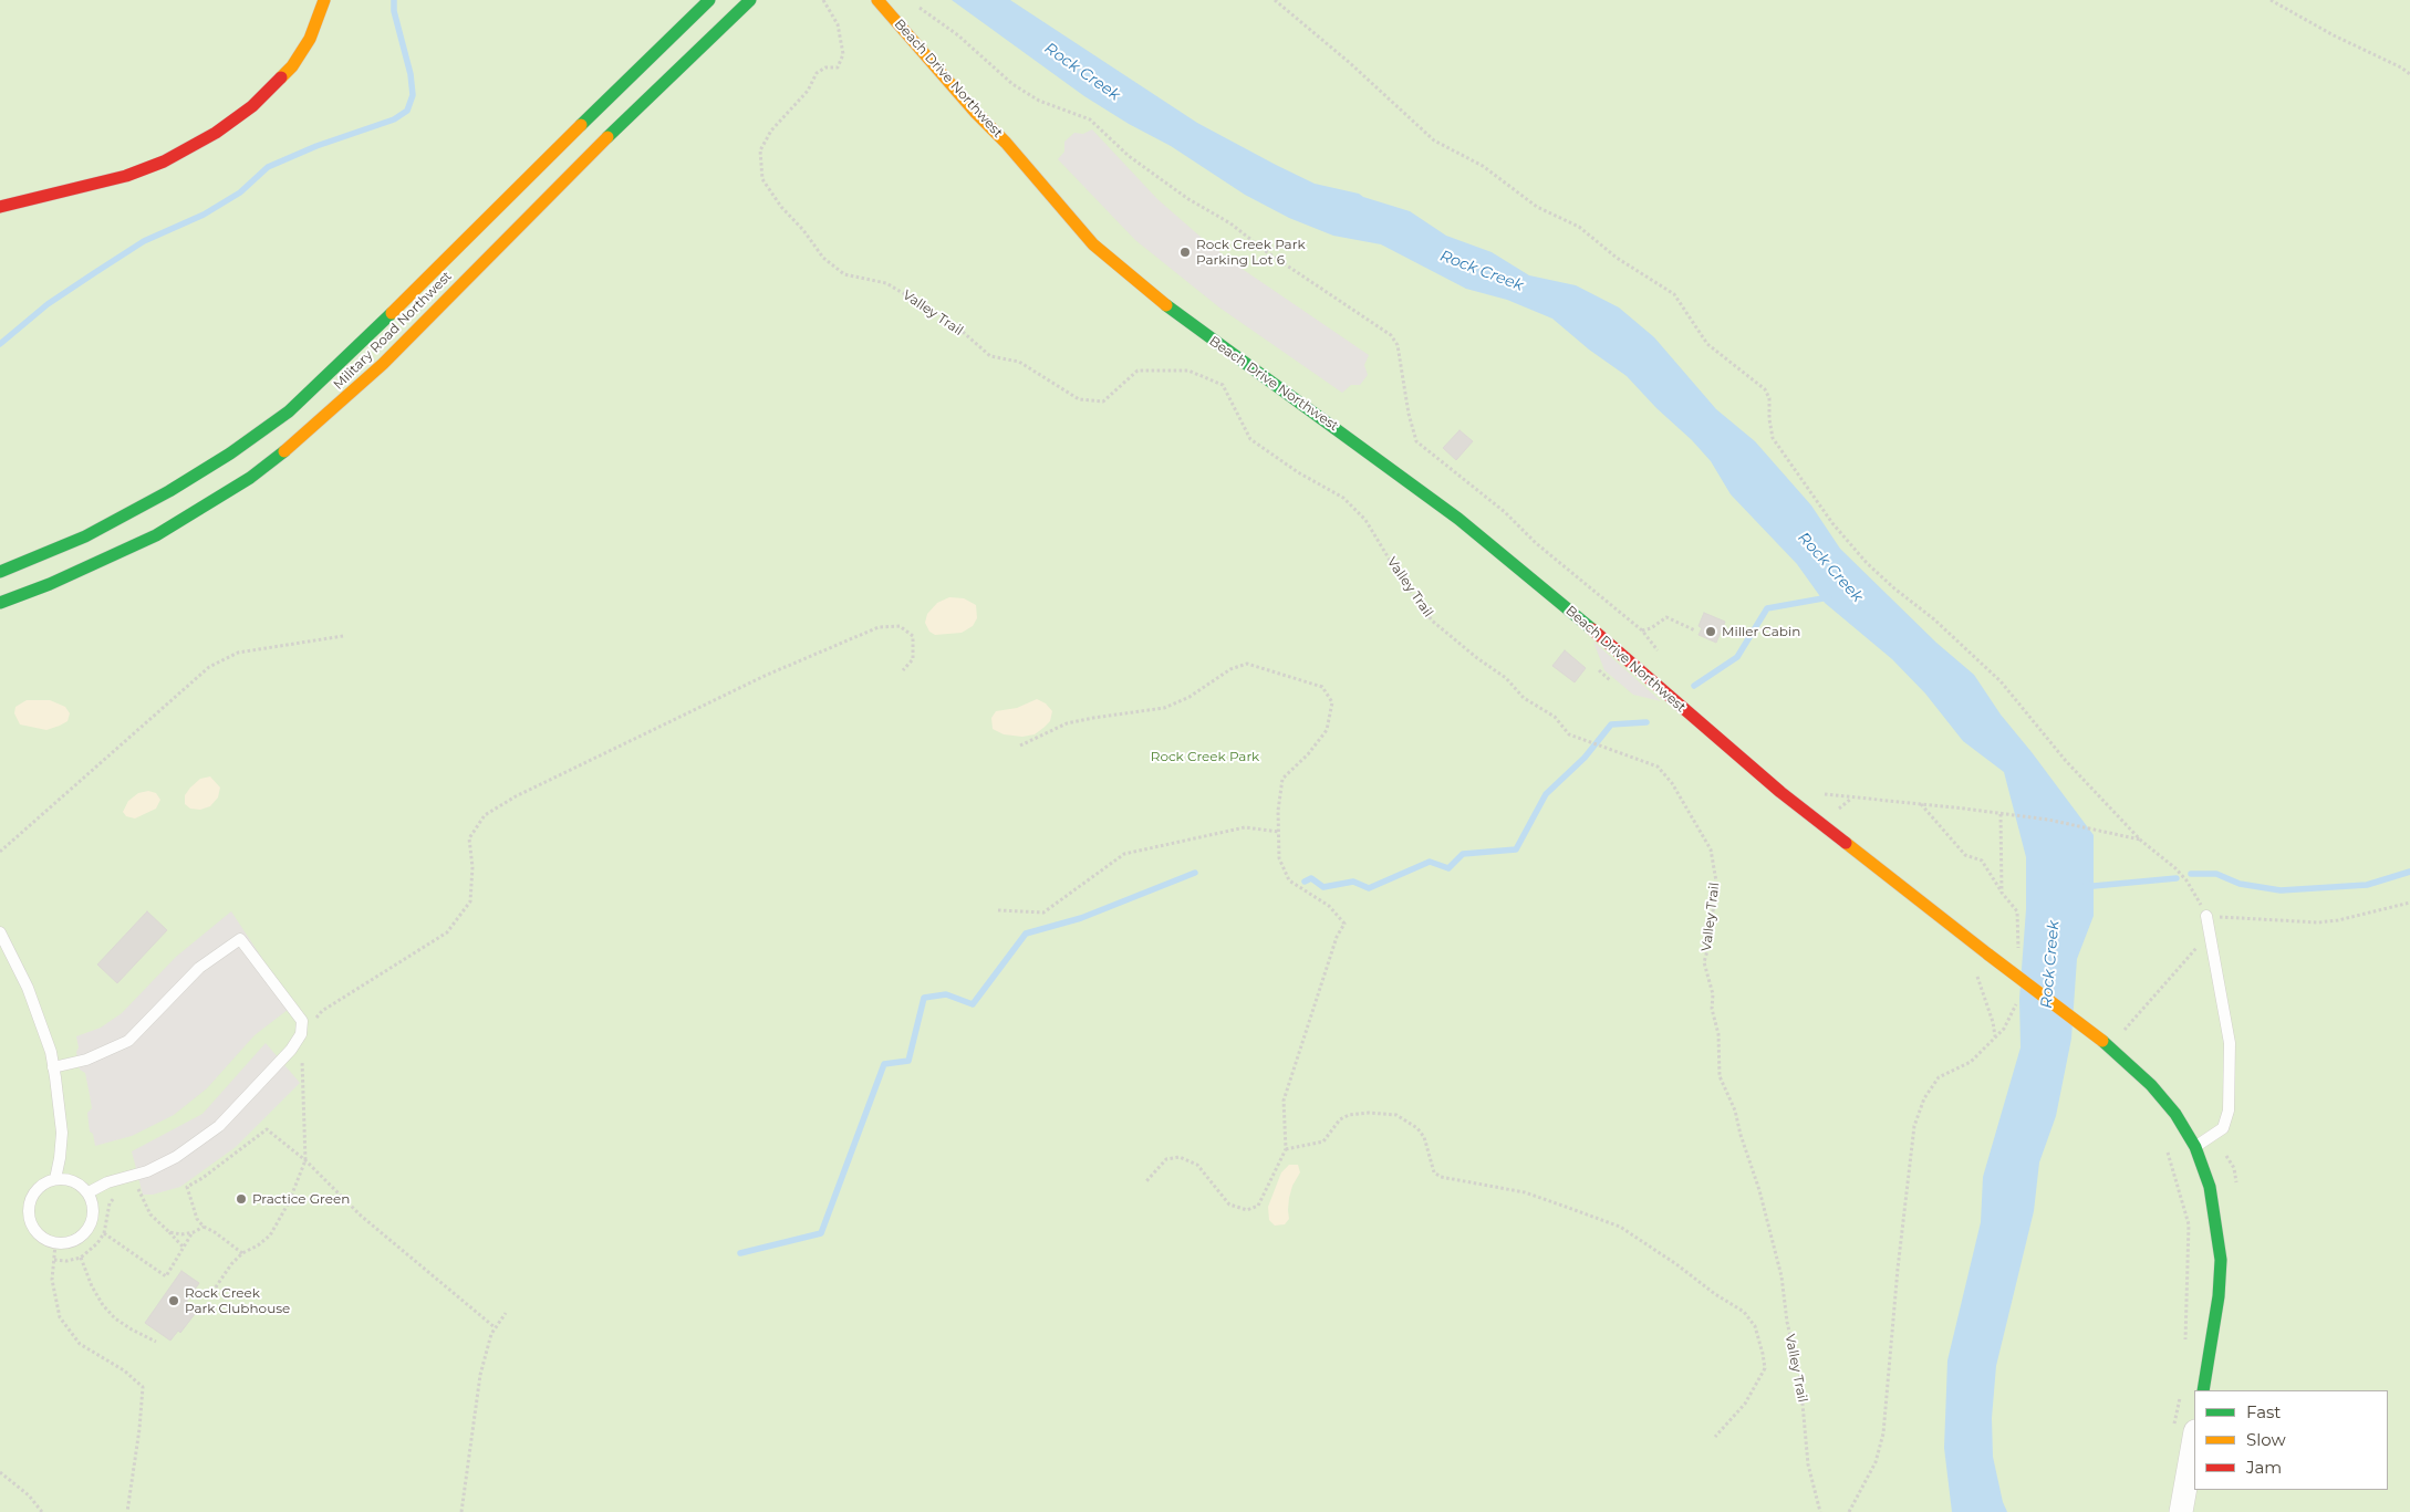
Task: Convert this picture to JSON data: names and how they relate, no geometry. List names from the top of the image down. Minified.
{"streets":{"street":["Beach Drive Northwest","Military Road Northwest"],"path":["Valley Trail"]},"water":["Rock Creek"],"parks":["Rock Creek Park"],"places":["Rock Creek Park Parking Lot 6","Miller Cabin","Practice Green","Rock Creek Park Clubhouse"],"legend":["Fast","Slow","Jam"]}
